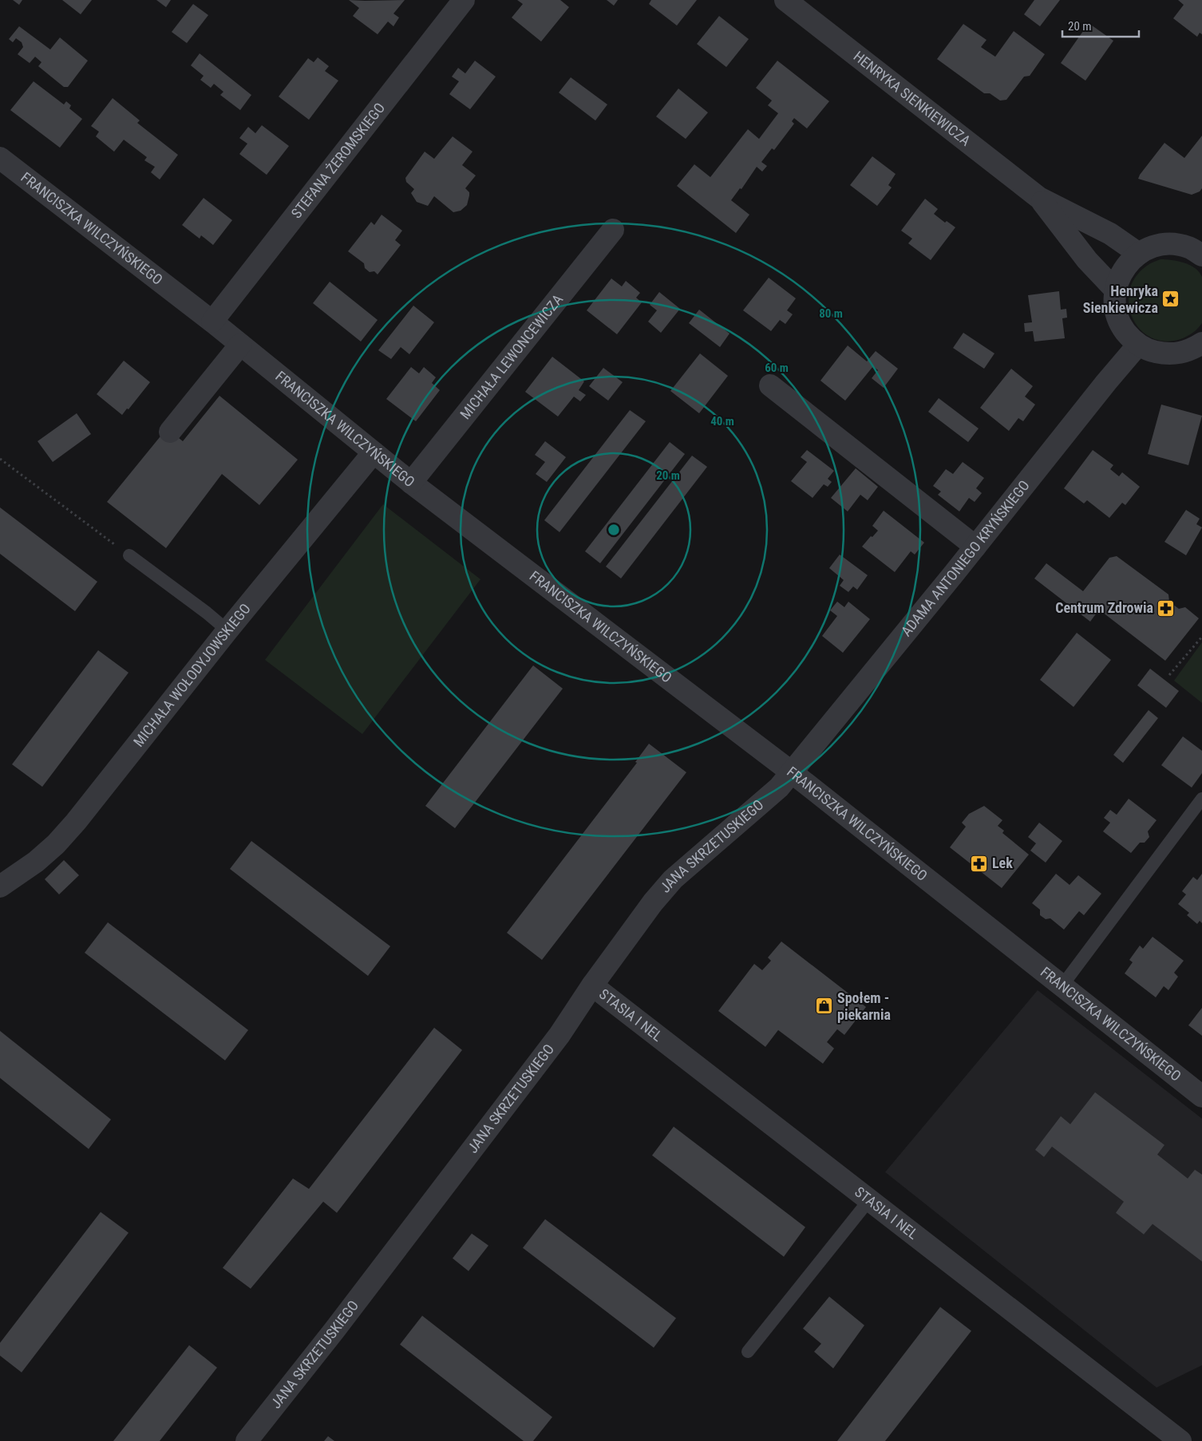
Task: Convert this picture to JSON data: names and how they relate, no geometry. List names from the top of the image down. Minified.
{"streets":{"street":["HENRYKA SIENKIEWICZA","STEFANA ŻEROMSKIEGO","FRANCISZKA WILCZYŃSKIEGO","MICHAŁA LEWONCEWICZA","ADAMA ANTONIEGO KRYŃSKIEGO","MICHAŁA WOŁODYJOWSKIEGO","JANA SKRZETUSKIEGO","STASIA I NEL"]},"crossings":[["STEFANA ŻEROMSKIEGO","FRANCISZKA WILCZYŃSKIEGO"],["FRANCISZKA WILCZYŃSKIEGO","MICHAŁA LEWONCEWICZA"],["FRANCISZKA WILCZYŃSKIEGO","ADAMA ANTONIEGO KRYŃSKIEGO"],["FRANCISZKA WILCZYŃSKIEGO","MICHAŁA WOŁODYJOWSKIEGO"],["FRANCISZKA WILCZYŃSKIEGO","JANA SKRZETUSKIEGO"],["ADAMA ANTONIEGO KRYŃSKIEGO","JANA SKRZETUSKIEGO"],["JANA SKRZETUSKIEGO","STASIA I NEL"]],"places":{"place":["Henryka Sienkiewicza"],"pharmacy":["Centrum Zdrowia","Lek"],"shop":["Społem - piekarnia"]},"scale_bar":"20 m","rings":["80 m","60 m","40 m","20 m"]}
